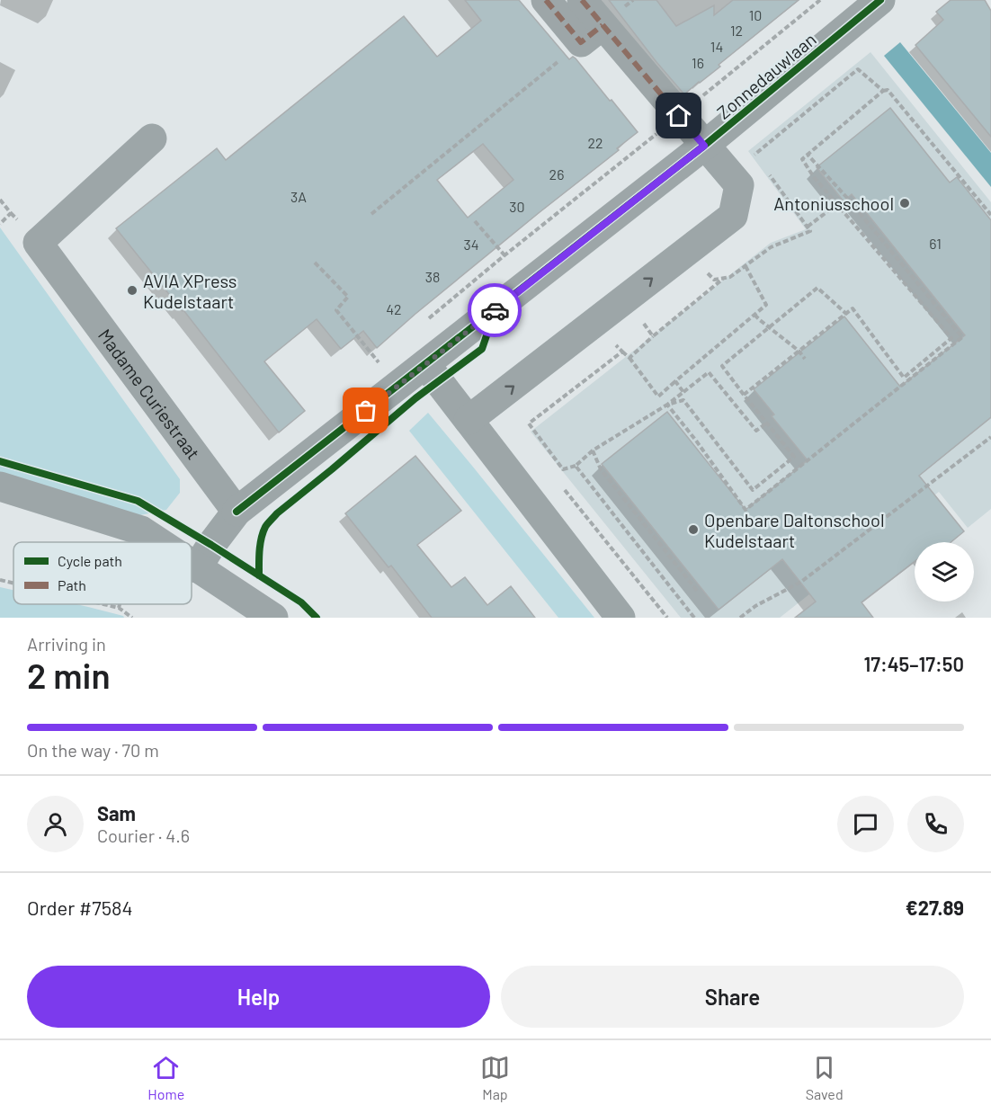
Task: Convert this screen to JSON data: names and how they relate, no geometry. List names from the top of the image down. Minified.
{"streets":{"street":["Zonnedauwlaan","Madame Curiestraat"]},"crossings":[["Zonnedauwlaan","Madame Curiestraat"]],"places":["Antoniusschool","AVIA XPress Kudelstaart","Openbare Daltonschool Kudelstaart"],"house_numbers":["10","12","14","16","22","26","3A","30","61","34","38","42"],"legend":["Cycle path","Path"],"page":{"heading":["2 min","Arriving in","17:45–17:50"],"panel":["Sam","Courier · 4.6","Order #7584","€27.89"],"bar":"On the way · 70 m","buttons":["Help","Share"],"tabs":["Home","Map","Saved"]}}
